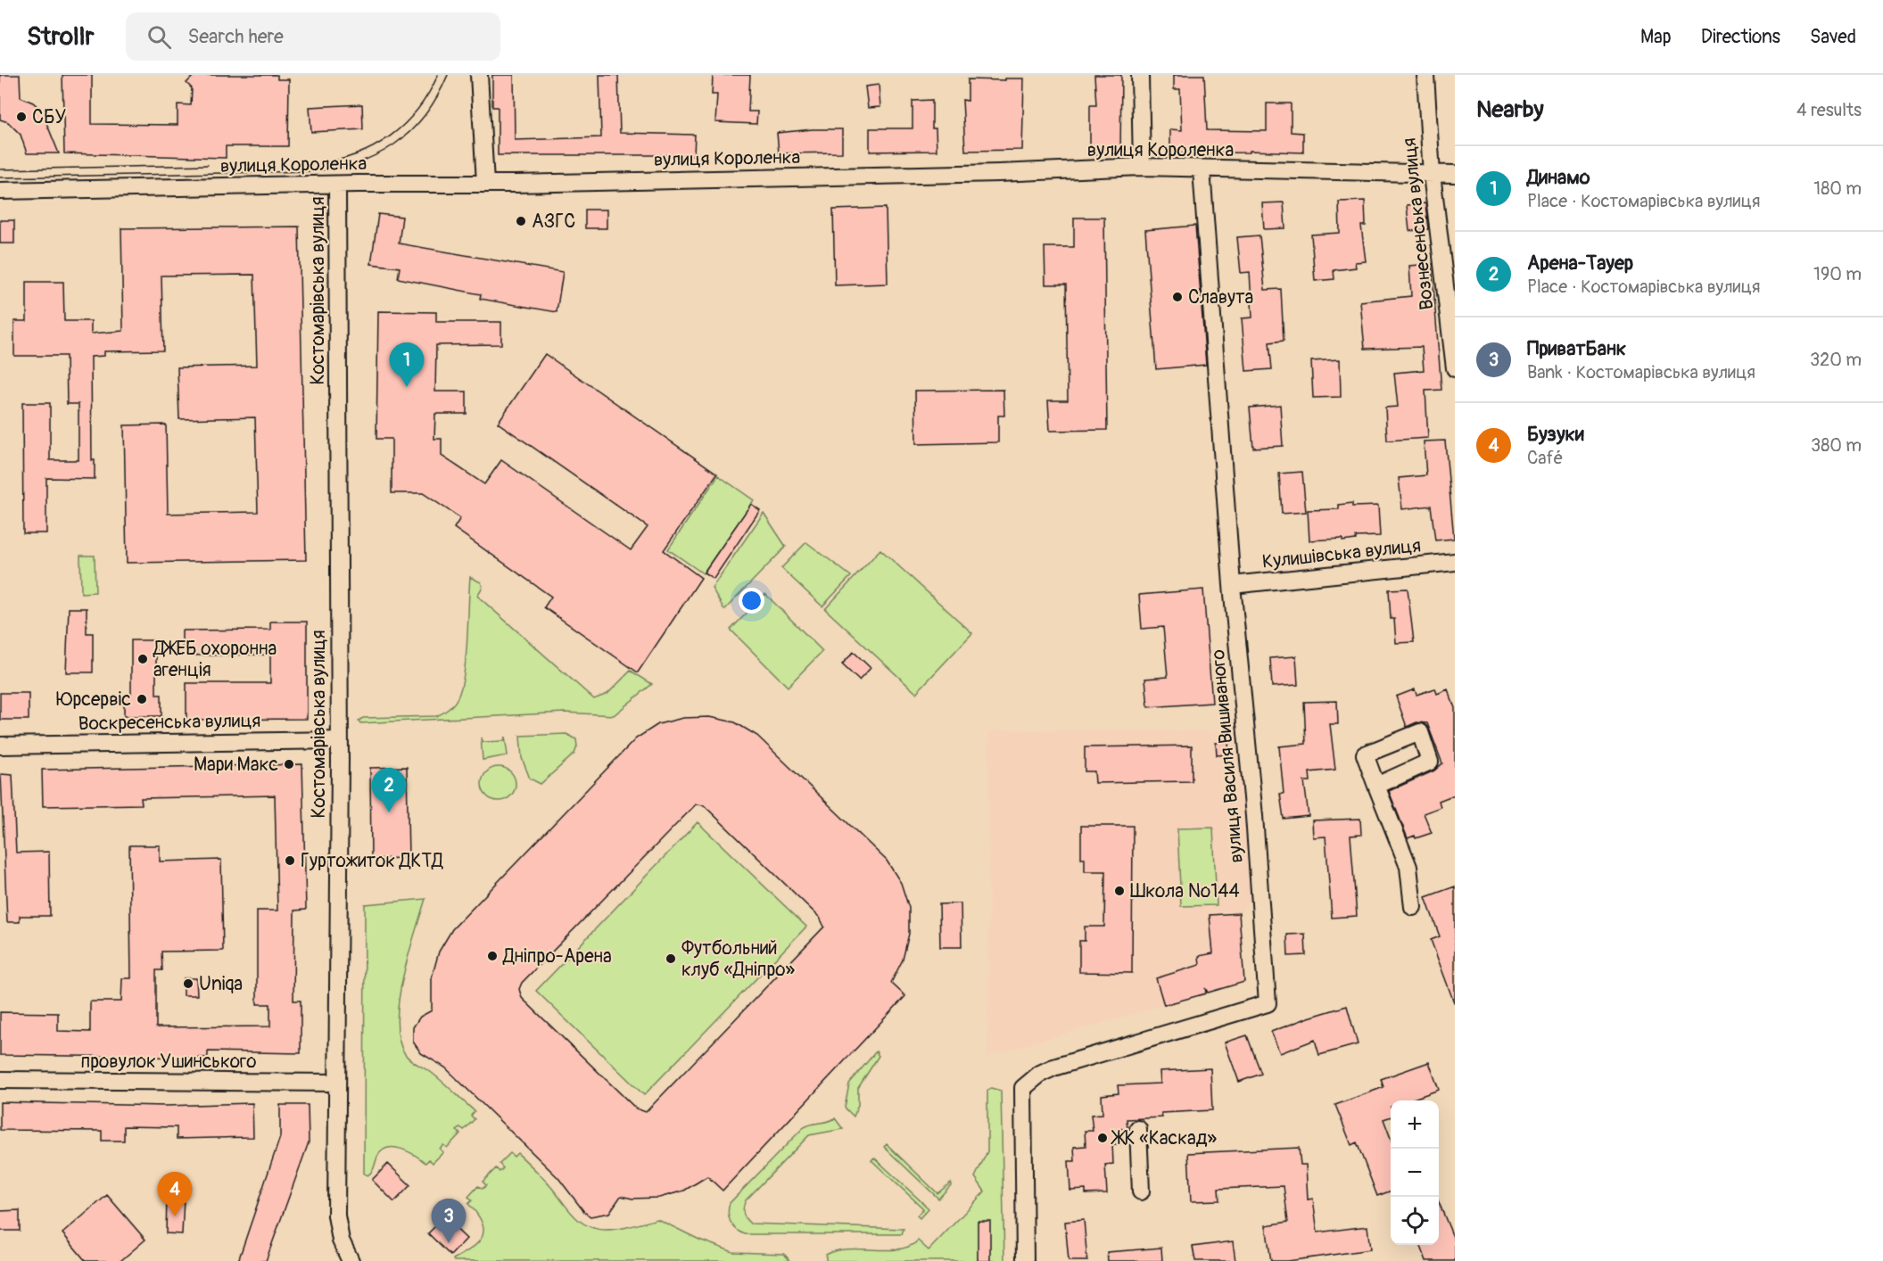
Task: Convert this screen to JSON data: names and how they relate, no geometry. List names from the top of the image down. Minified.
{"streets":{"street":["вулиця Короленка","Вознесенська вулиця","Костомарівська вулиця","Кулишівська вулиця","Воскресенська вулиця","вулиця Василя Вишиваного","провулок Ушинського"]},"crossings":[["вулиця Короленка","Вознесенська вулиця"],["вулиця Короленка","Костомарівська вулиця"],["вулиця Короленка","вулиця Василя Вишиваного"],["Костомарівська вулиця","Воскресенська вулиця"],["Костомарівська вулиця","провулок Ушинського"],["Кулишівська вулиця","вулиця Василя Вишиваного"]],"places":["СБУ","АЗГС","Славута","ДЖЕБ охоронна агенція","Юрсервіс","Мари Макс","Гуртожиток ДКТД","Школа №144","Дніпро-Арена","Футбольний клуб «Дніпро»","Uniqa","ЖК «Каскад»"],"page":{"header":"Strollr","search":"Search here","nav":["Map","Directions","Saved"],"heading":["Nearby","4 results"],"list":[{"mark":"1","name":"Динамо","note":"Place · Костомарівська вулиця","value":"180 m"},{"mark":"2","name":"Арена-Тауер","note":"Place · Костомарівська вулиця","value":"190 m"},{"mark":"3","name":"ПриватБанк","note":"Bank · Костомарівська вулиця","value":"320 m"},{"mark":"4","name":"Бузуки","note":"Café","value":"380 m"}],"pins":["1","2","4","3"],"map_buttons":["+","−"]}}
